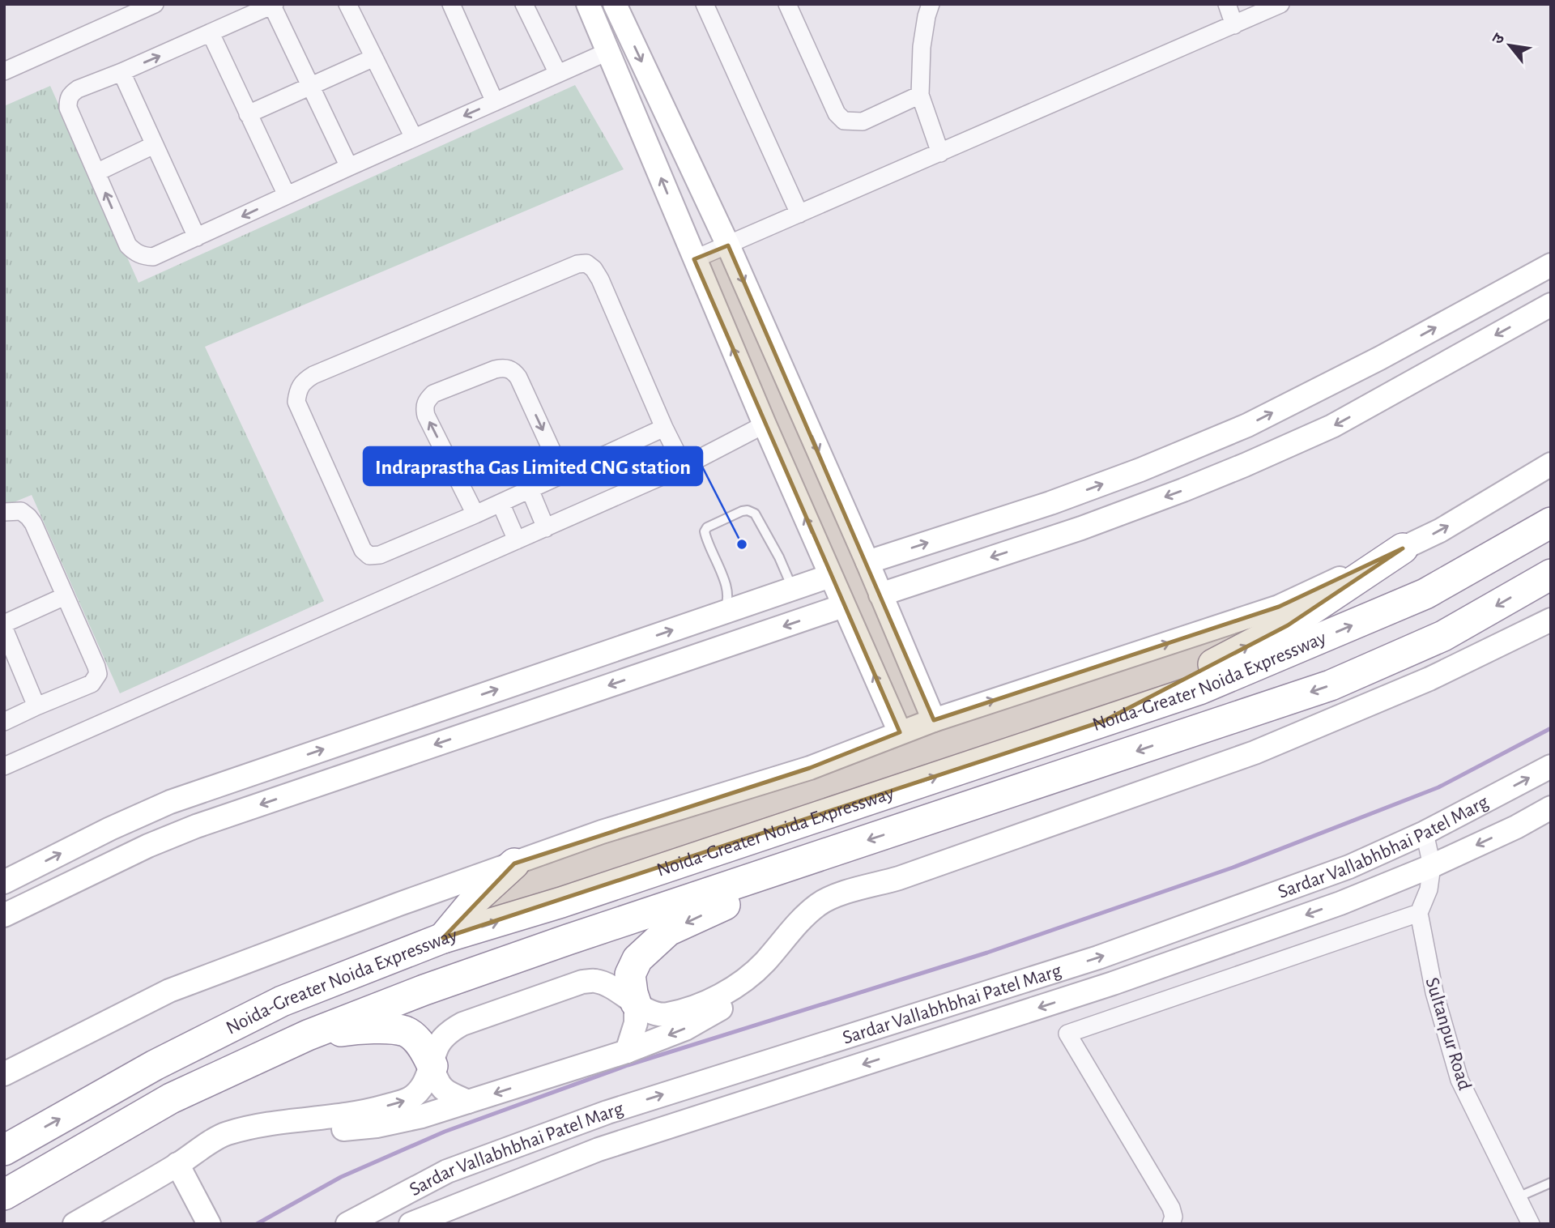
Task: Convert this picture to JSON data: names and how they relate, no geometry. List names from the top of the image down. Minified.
{"streets":{"highway":["Noida-Greater Noida Expressway"],"street":["Sardar Vallabhbhai Patel Marg","Sultanpur Road"]},"places":["Indraprastha Gas Limited CNG station"],"north":"top left"}
